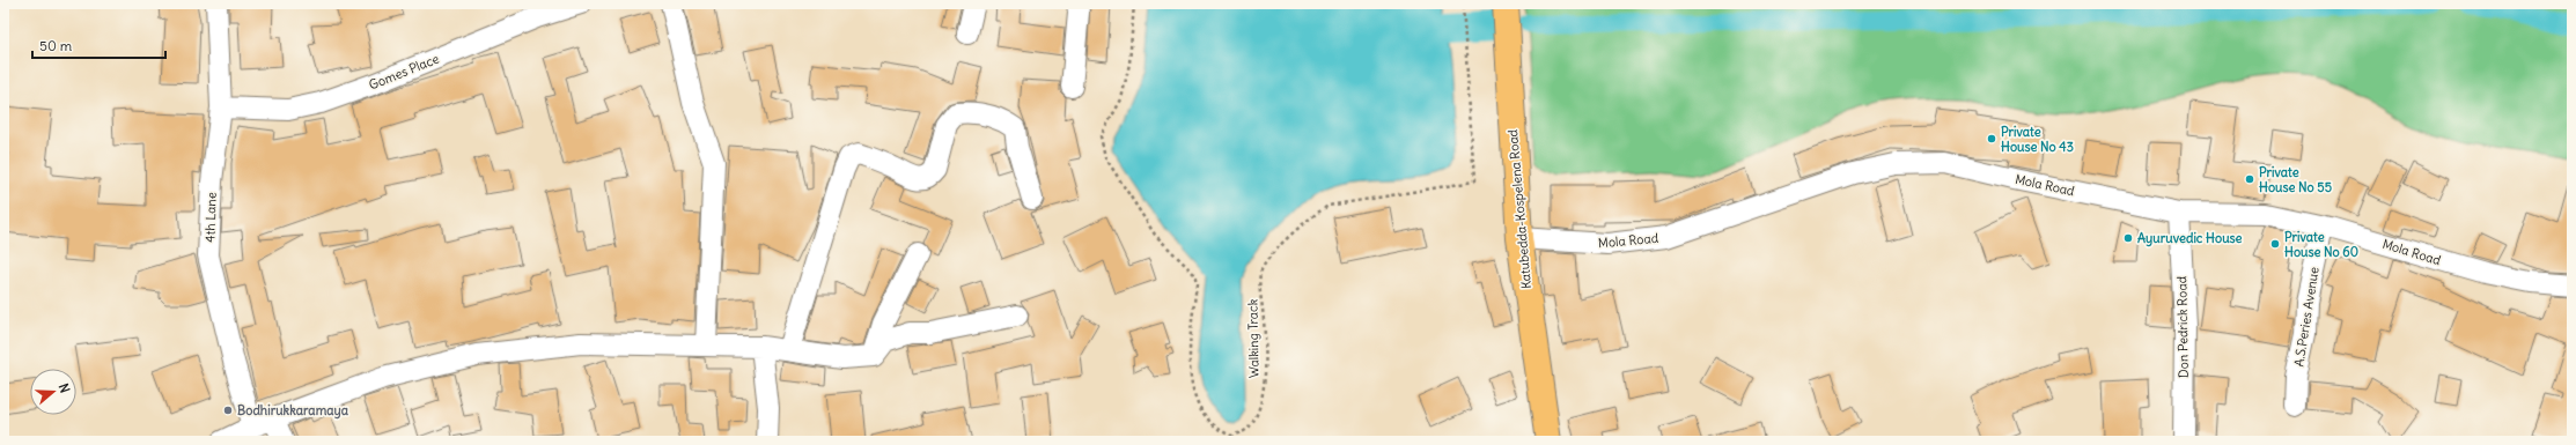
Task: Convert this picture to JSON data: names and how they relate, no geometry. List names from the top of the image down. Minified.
{"streets":{"main road":["Katubedda-Kospelena Road"],"street":["Gomes Place","Mola Road","4th Lane","A.S.Peries Avenue","Don Pedrick Road"],"path":["Walking Track"]},"crossings":[["Gomes Place","4th Lane"],["Mola Road","Katubedda-Kospelena Road"],["Mola Road","A.S.Peries Avenue"],["Mola Road","Don Pedrick Road"]],"places":["Private House No 43","Private House No 55","Ayuruvedic House","Private House No 60","Bodhirukkaramaya"],"scale_bar":"50 m","north":"right"}
